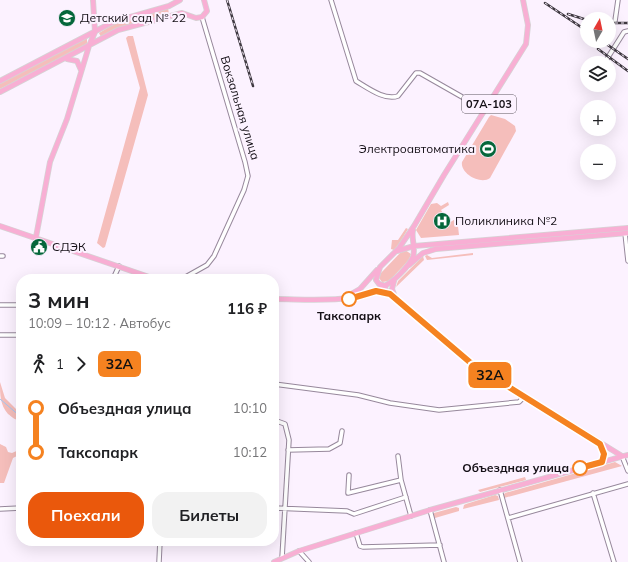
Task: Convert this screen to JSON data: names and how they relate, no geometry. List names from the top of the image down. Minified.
{"streets":{"main road":["07А-103","Вокзальная улица"]},"places":{"school or university":["Детский сад № 22"],"sports":["Электроавтоматика"],"hospital":["Поликлиника №2"],"public building":["СДЭК"],"other":["Таксопарк","Объездная улица"]},"lines":["bus line 32A"],"north":"top","page":{"on_map":"32A","map_buttons":["+","−"],"heading":["3 мин","10:09 – 10:12 · Автобус","116 ₽"],"legs":["1","32A"],"list":[{"name":"Объездная улица","value":"10:10"},{"name":"Таксопарк","value":"10:12"}],"buttons":["Поехали","Билеты"]}}
